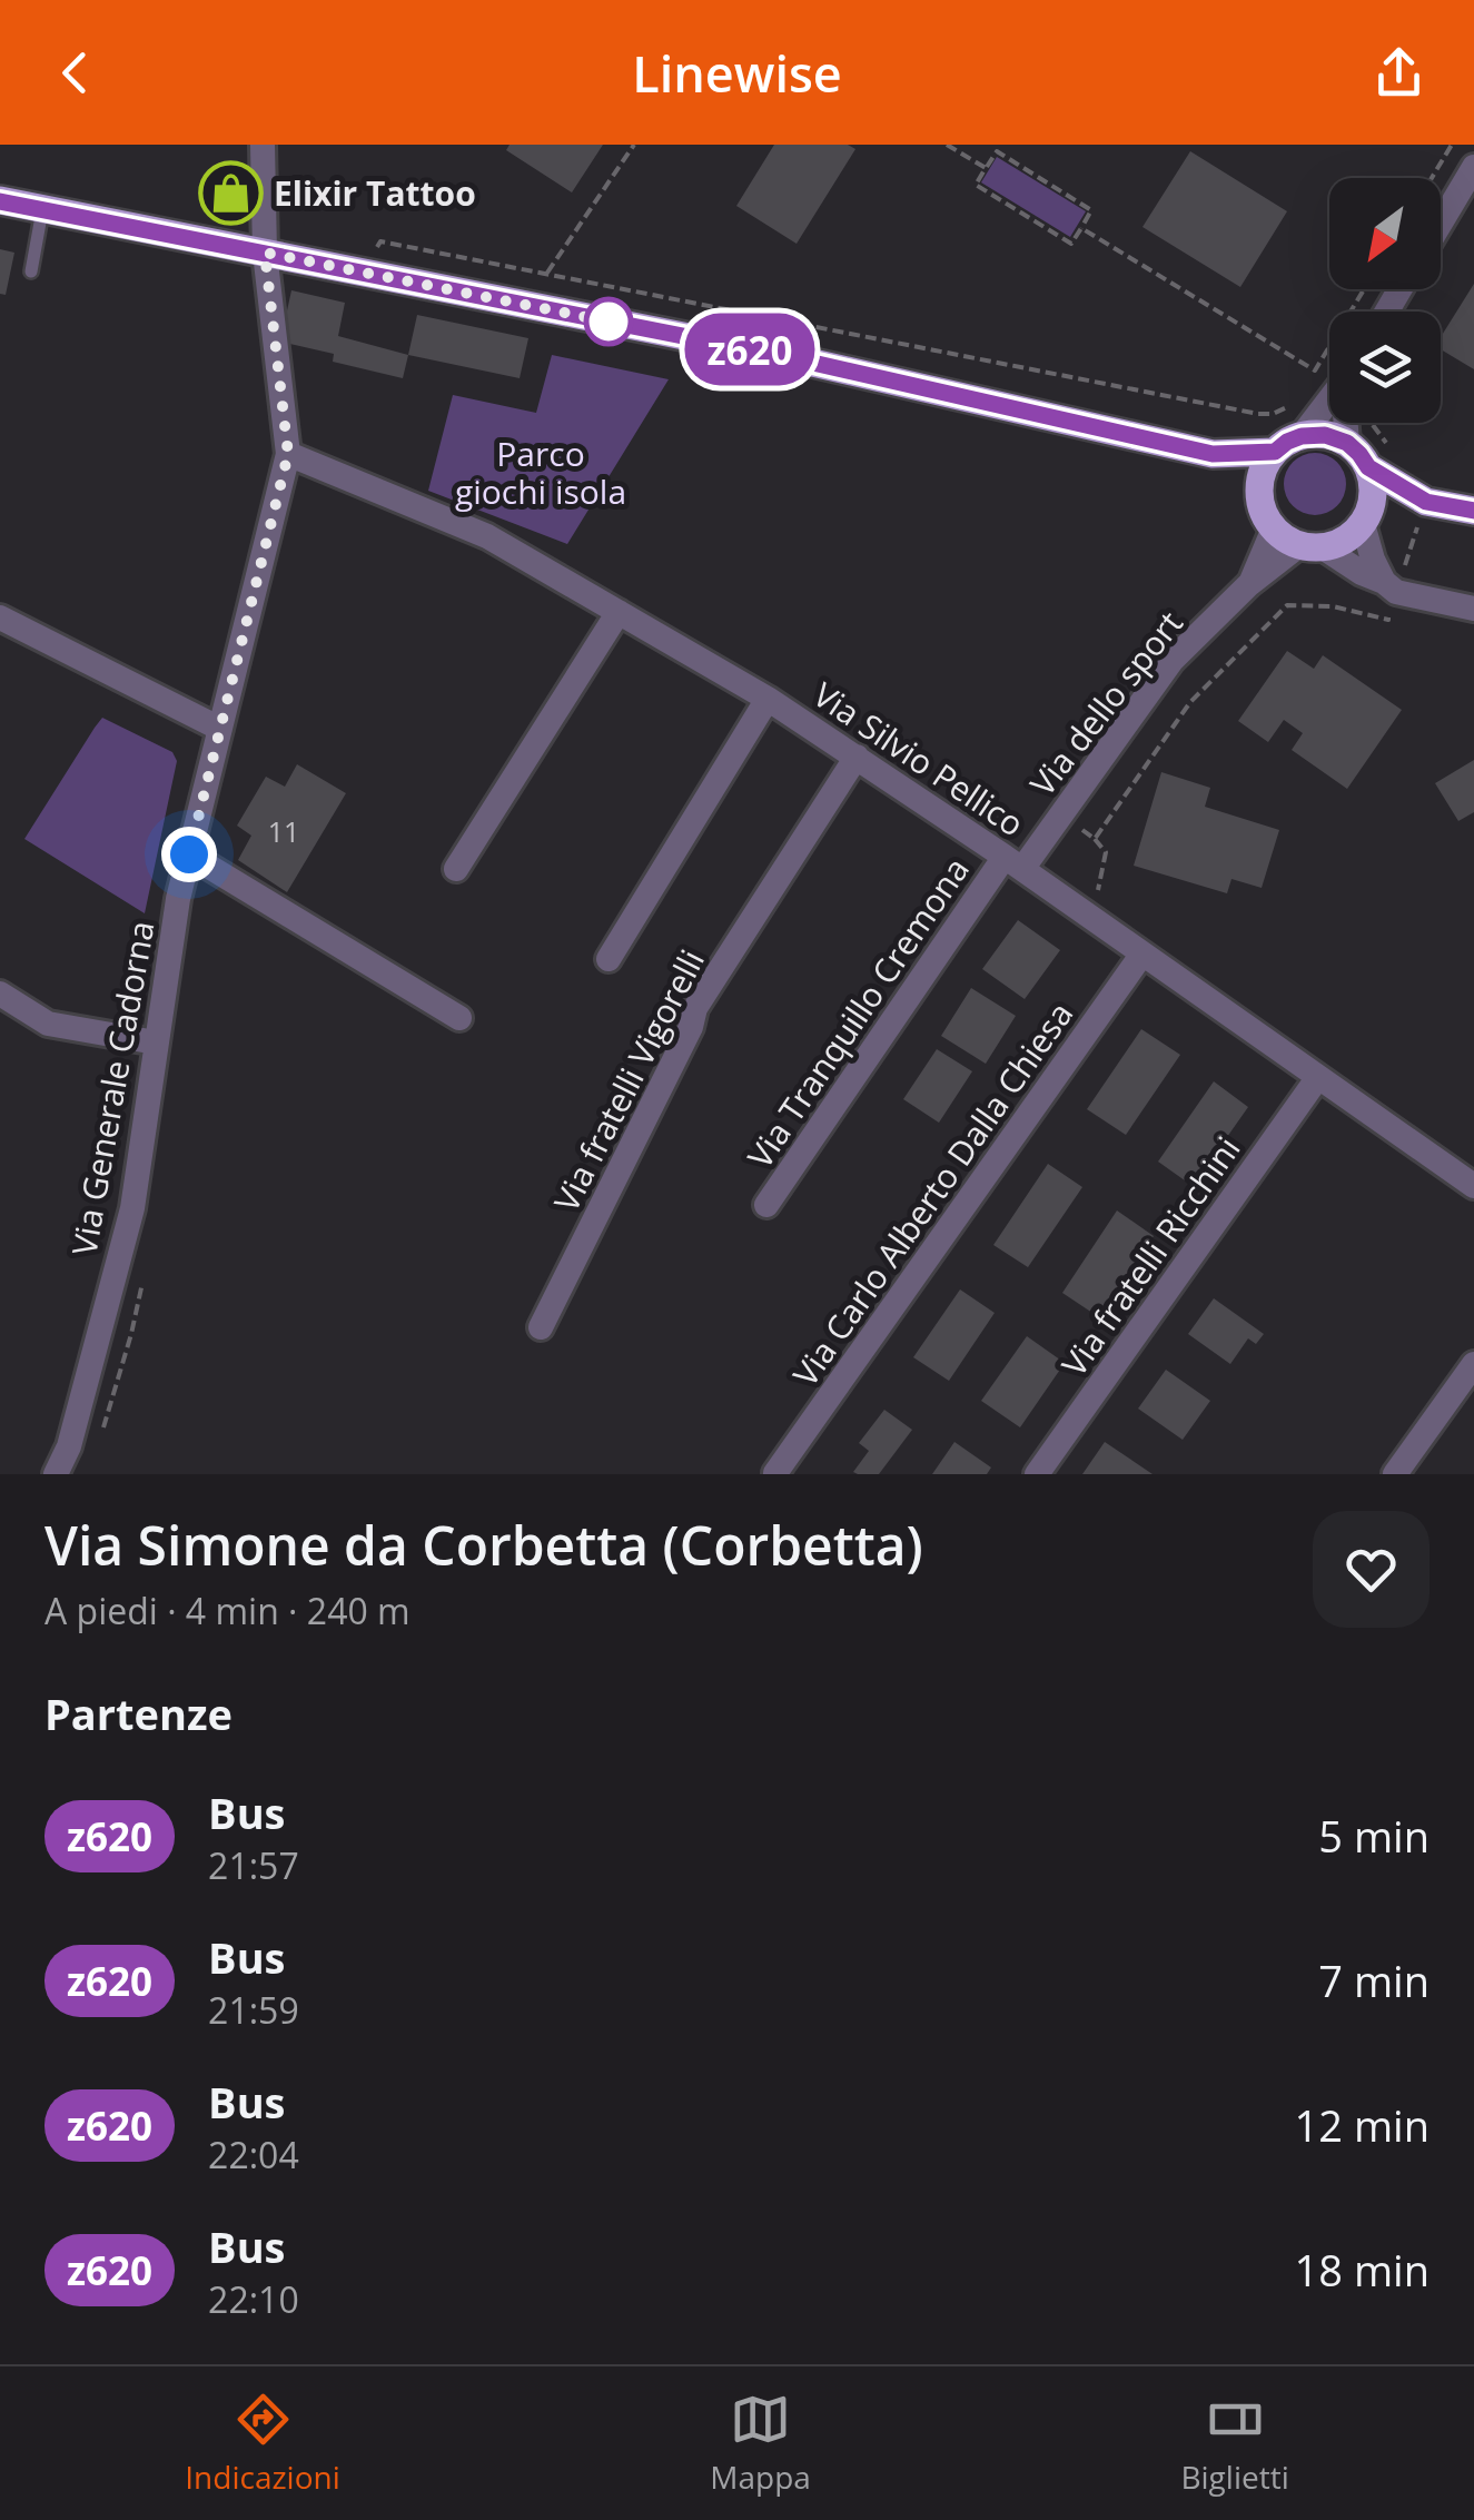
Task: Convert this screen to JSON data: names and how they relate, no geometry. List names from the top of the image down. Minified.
{"streets":{"street":["Via dello sport","Via Silvio Pellico","Via Tranquillo Cremona","Via fratelli Vigorelli","Via Generale Cadorna","Via Carlo Alberto Dalla Chiesa","Via fratelli Ricchini"]},"crossings":[["Via dello sport","Via Silvio Pellico"],["Via dello sport","Via Tranquillo Cremona"],["Via Silvio Pellico","Via Tranquillo Cremona"],["Via Silvio Pellico","Via fratelli Vigorelli"],["Via Silvio Pellico","Via Generale Cadorna"],["Via Silvio Pellico","Via Carlo Alberto Dalla Chiesa"],["Via Silvio Pellico","Via fratelli Ricchini"]],"parks":["Parco giochi isola"],"places":{"shop":["Elixir Tattoo"]},"lines":["bus line z620"],"house_numbers":["11"],"north":"bottom left","page":{"header":"Linewise","on_map":"z620","heading":[["Via Simone da Corbetta (Corbetta)","A piedi · 4 min · 240 m"],"Partenze"],"list":[{"mark":"z620","name":"Bus","note":"21:57","value":"5 min"},{"mark":"z620","name":"Bus","note":"21:59","value":"7 min"},{"mark":"z620","name":"Bus","note":"22:04","value":"12 min"},{"mark":"z620","name":"Bus","note":"22:10","value":"18 min"}],"tabs":["Indicazioni","Mappa","Biglietti"]}}
